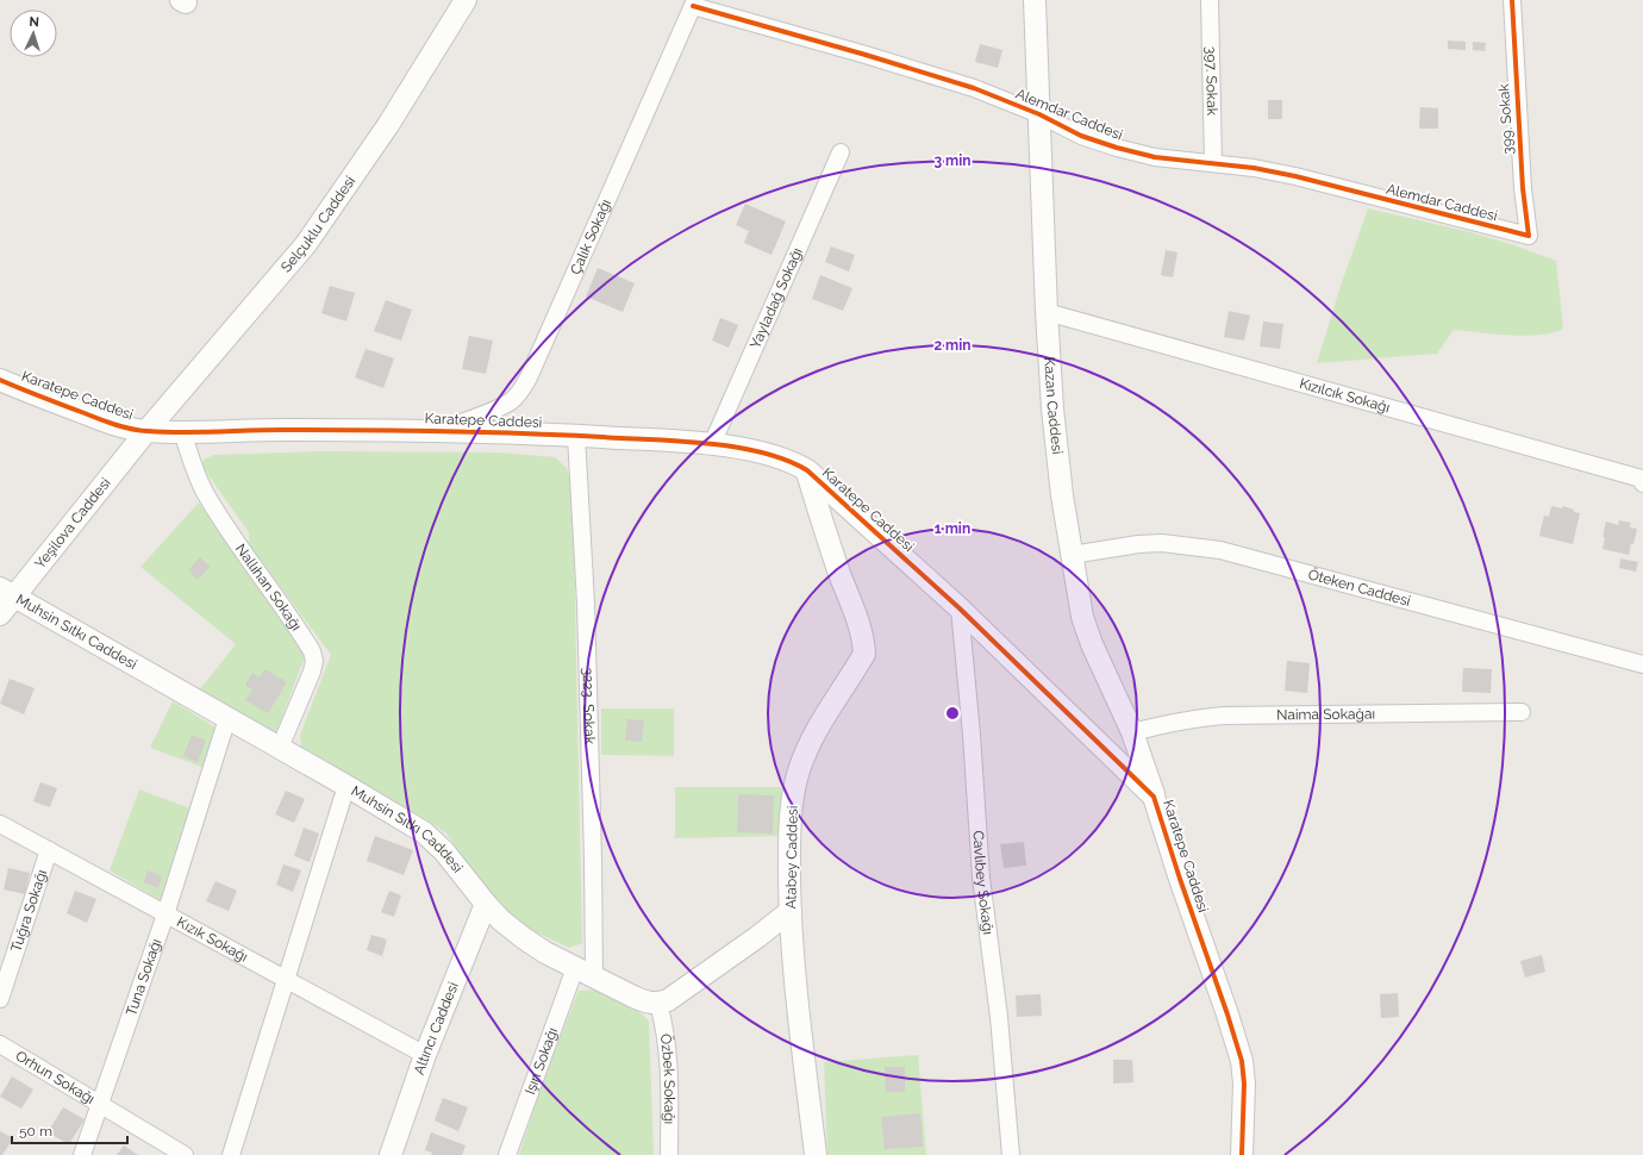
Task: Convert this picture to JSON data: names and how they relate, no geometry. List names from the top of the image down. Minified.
{"streets":{"street":["397. Sokak","Alemdar Caddesi","399. Sokak","Selçuklu Caddesi","Çalık Sokağı","Yayladağ Sokağı","Karatepe Caddesi","Kızılcık Sokağı","Kazan Caddesi","Yeşilova Caddesi","Nallıhan Sokağı","Öteken Caddesi","Muhsin Sıtkı Caddesi","3223. Sokak","Naima Sokağaı","Atabey Caddesi","Cavlıbey Sokağı","Tuğra Sokağı","Kızık Sokağı","Tuna Sokağı","Altıncı Caddesi","Işın Sokağı","Orhun Sokağı","Özbek Sokağı"]},"crossings":[["397. Sokak","Alemdar Caddesi"],["Alemdar Caddesi","399. Sokak"],["Alemdar Caddesi","Çalık Sokağı"],["Alemdar Caddesi","Kazan Caddesi"],["Selçuklu Caddesi","Karatepe Caddesi"],["Selçuklu Caddesi","Yeşilova Caddesi"],["Çalık Sokağı","Karatepe Caddesi"],["Yayladağ Sokağı","Karatepe Caddesi"],["Karatepe Caddesi","Kazan Caddesi"],["Karatepe Caddesi","Yeşilova Caddesi"],["Karatepe Caddesi","Nallıhan Sokağı"],["Karatepe Caddesi","3223. Sokak"],["Karatepe Caddesi","Atabey Caddesi"],["Karatepe Caddesi","Cavlıbey Sokağı"],["Kızılcık Sokağı","Kazan Caddesi"],["Kazan Caddesi","Öteken Caddesi"],["Kazan Caddesi","Naima Sokağaı"],["Yeşilova Caddesi","Muhsin Sıtkı Caddesi"],["Nallıhan Sokağı","Muhsin Sıtkı Caddesi"],["Muhsin Sıtkı Caddesi","3223. Sokak"],["Muhsin Sıtkı Caddesi","Tuna Sokağı"],["Muhsin Sıtkı Caddesi","Altıncı Caddesi"],["Muhsin Sıtkı Caddesi","Işın Sokağı"],["Muhsin Sıtkı Caddesi","Özbek Sokağı"],["Tuğra Sokağı","Kızık Sokağı"],["Kızık Sokağı","Tuna Sokağı"],["Kızık Sokağı","Altıncı Caddesi"],["Tuna Sokağı","Orhun Sokağı"]],"scale_bar":"50 m","north":"top","rings":["3 min","2 min","1 min"]}
